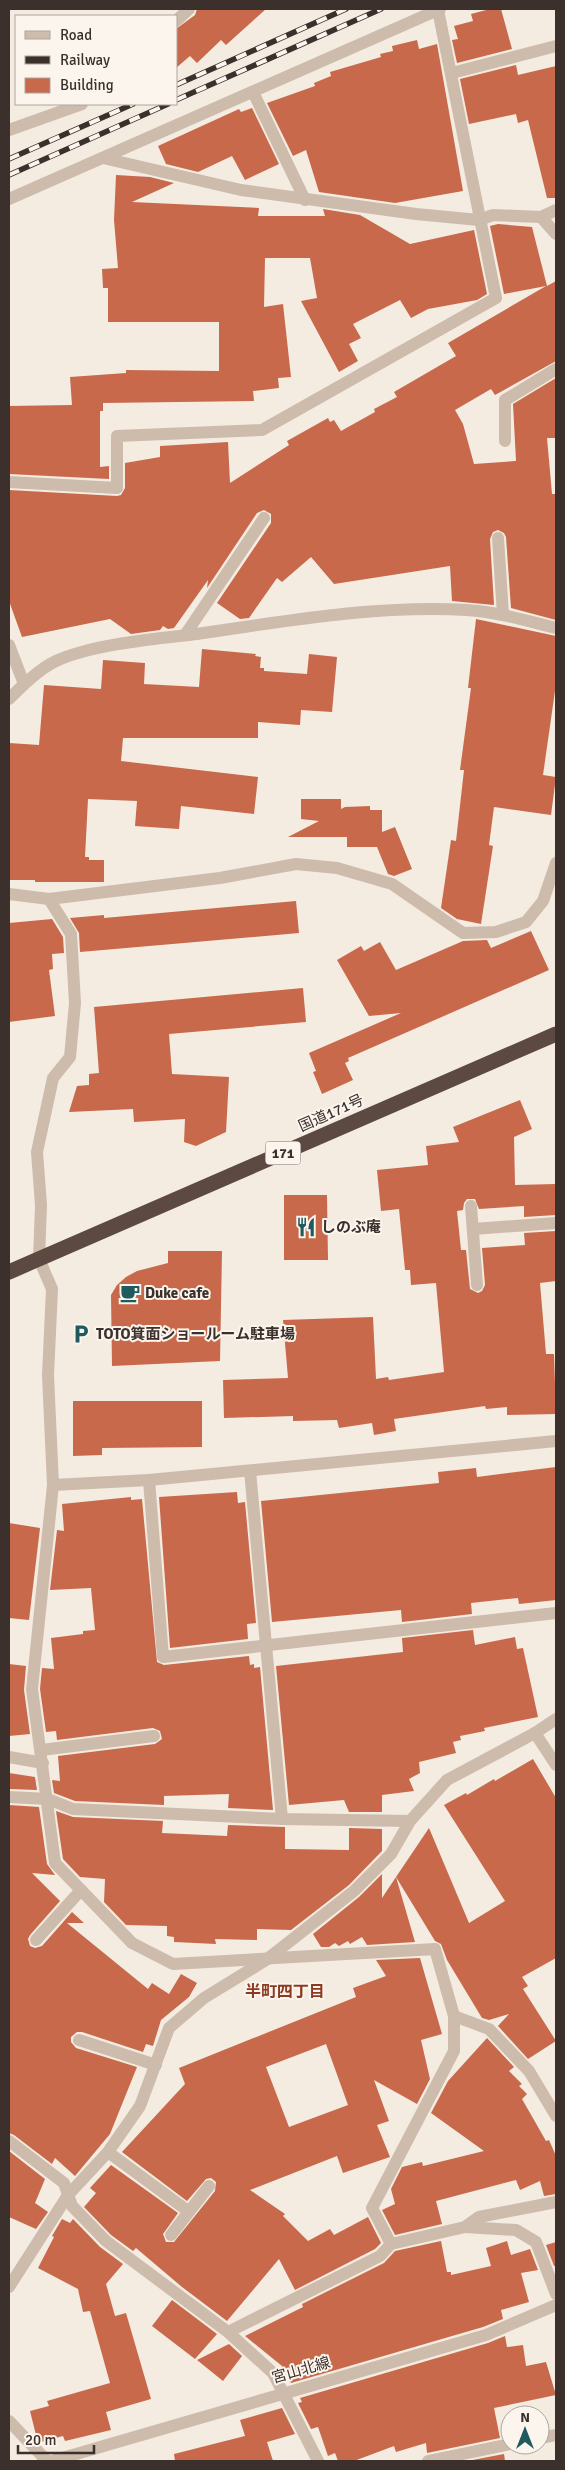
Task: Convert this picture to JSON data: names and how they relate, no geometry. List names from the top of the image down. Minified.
{"streets":{"highway":["国道171号","171"],"street":["宮山北線"]},"districts":["半町四丁目"],"places":{"restaurant":["しのぶ庵"],"cafe":["Duke cafe"],"parking":["TOTO箕面ショールーム駐車場"]},"legend":["Road","Railway","Building"],"scale_bar":"20 m","north":"top"}
